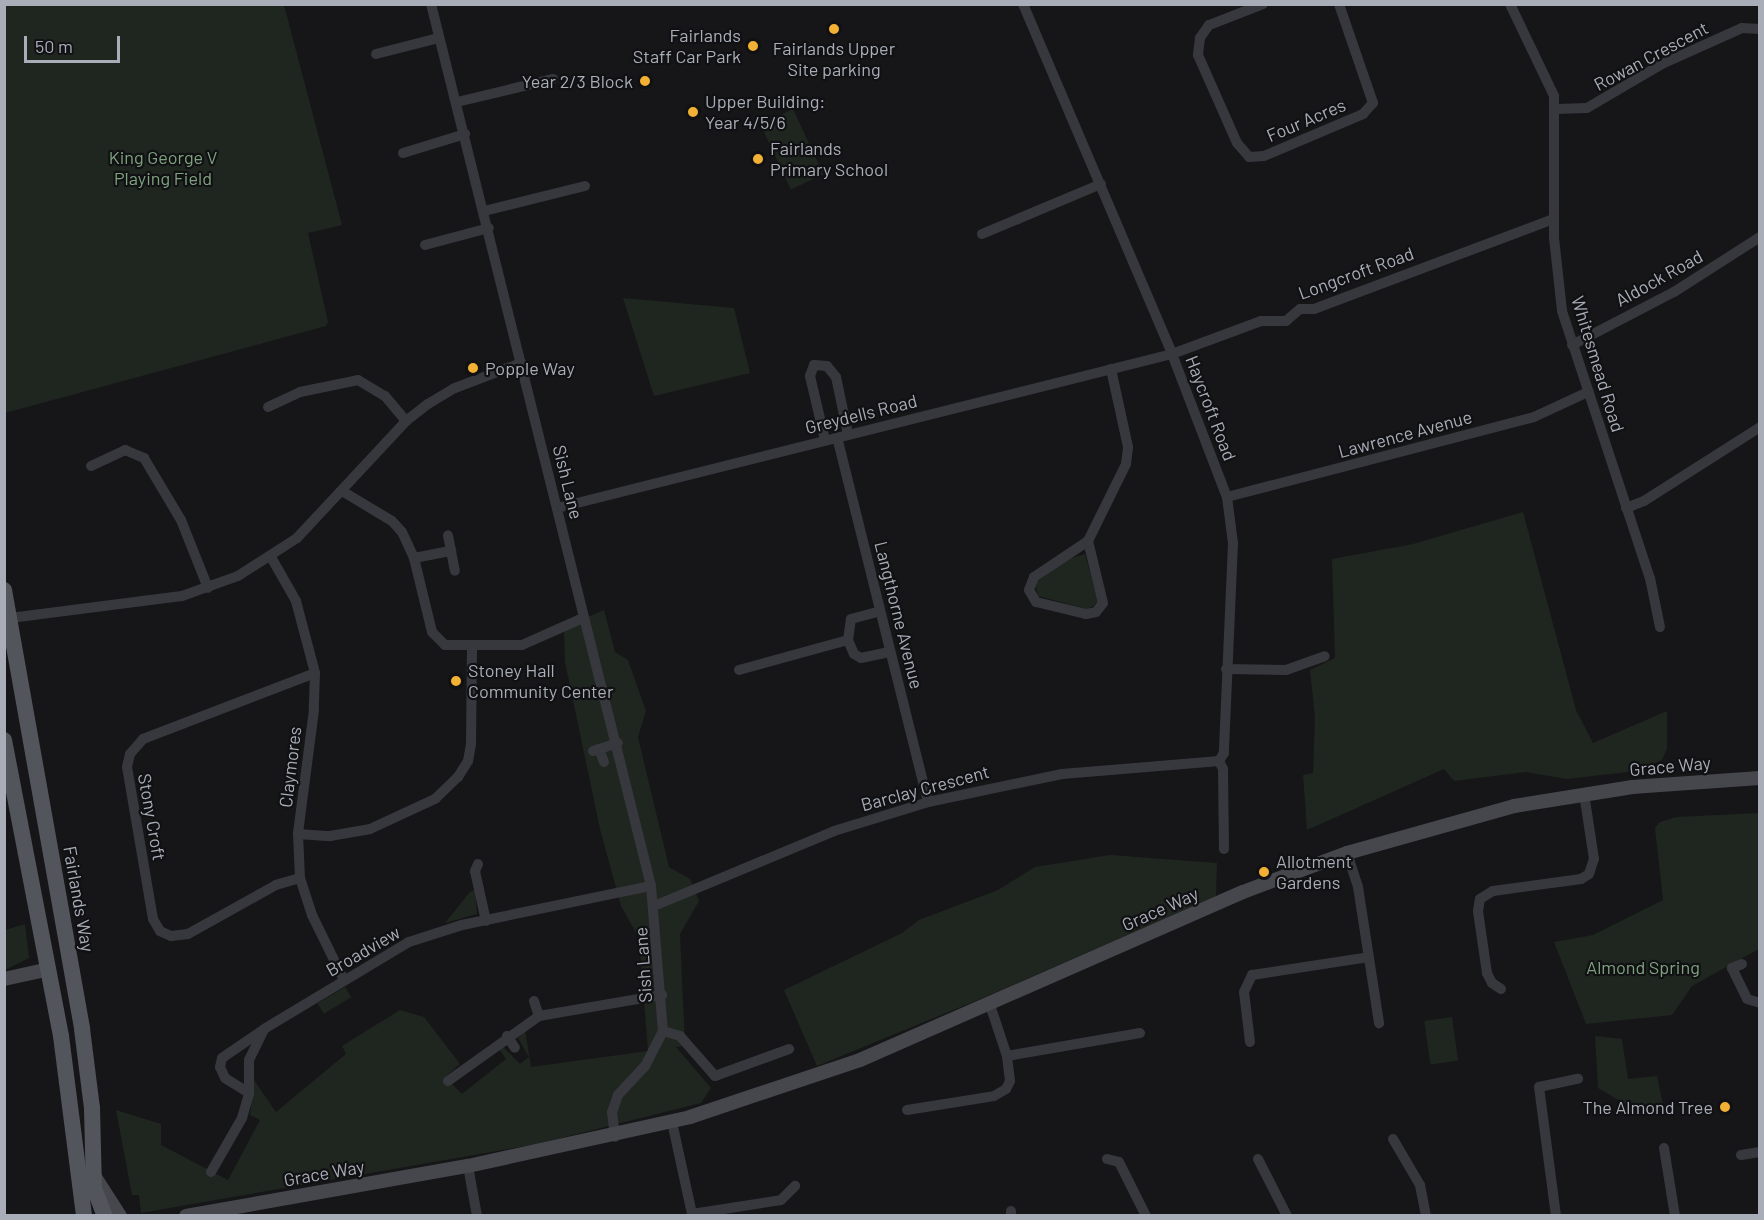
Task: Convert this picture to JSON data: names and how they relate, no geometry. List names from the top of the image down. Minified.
{"streets":{"main road":["Fairlands Way"],"street":["Rowan Crescent","Four Acres","Longcroft Road","Aldock Road","Whitesmead Road","Haycroft Road","Greydells Road","Lawrence Avenue","Sish Lane","Langthorne Avenue","Grace Way","Claymores","Barclay Crescent","Stony Croft","Broadview"]},"crossings":[["Rowan Crescent","Whitesmead Road"],["Longcroft Road","Whitesmead Road"],["Longcroft Road","Haycroft Road"],["Longcroft Road","Greydells Road"],["Aldock Road","Whitesmead Road"],["Whitesmead Road","Lawrence Avenue"],["Haycroft Road","Greydells Road"],["Haycroft Road","Lawrence Avenue"],["Haycroft Road","Barclay Crescent"],["Greydells Road","Sish Lane"],["Greydells Road","Langthorne Avenue"],["Sish Lane","Grace Way"],["Sish Lane","Barclay Crescent"],["Sish Lane","Broadview"],["Langthorne Avenue","Barclay Crescent"],["Claymores","Stony Croft"],["Claymores","Broadview"]],"parks":["King George V Playing Field","Almond Spring"],"places":["Fairlands Upper Site parking","Fairlands Staff Car Park","Year 2/3 Block","Upper Building: Year 4/5/6","Fairlands Primary School","Popple Way","Stoney Hall Community Center","Allotment Gardens","The Almond Tree"],"scale_bar":"50 m"}
